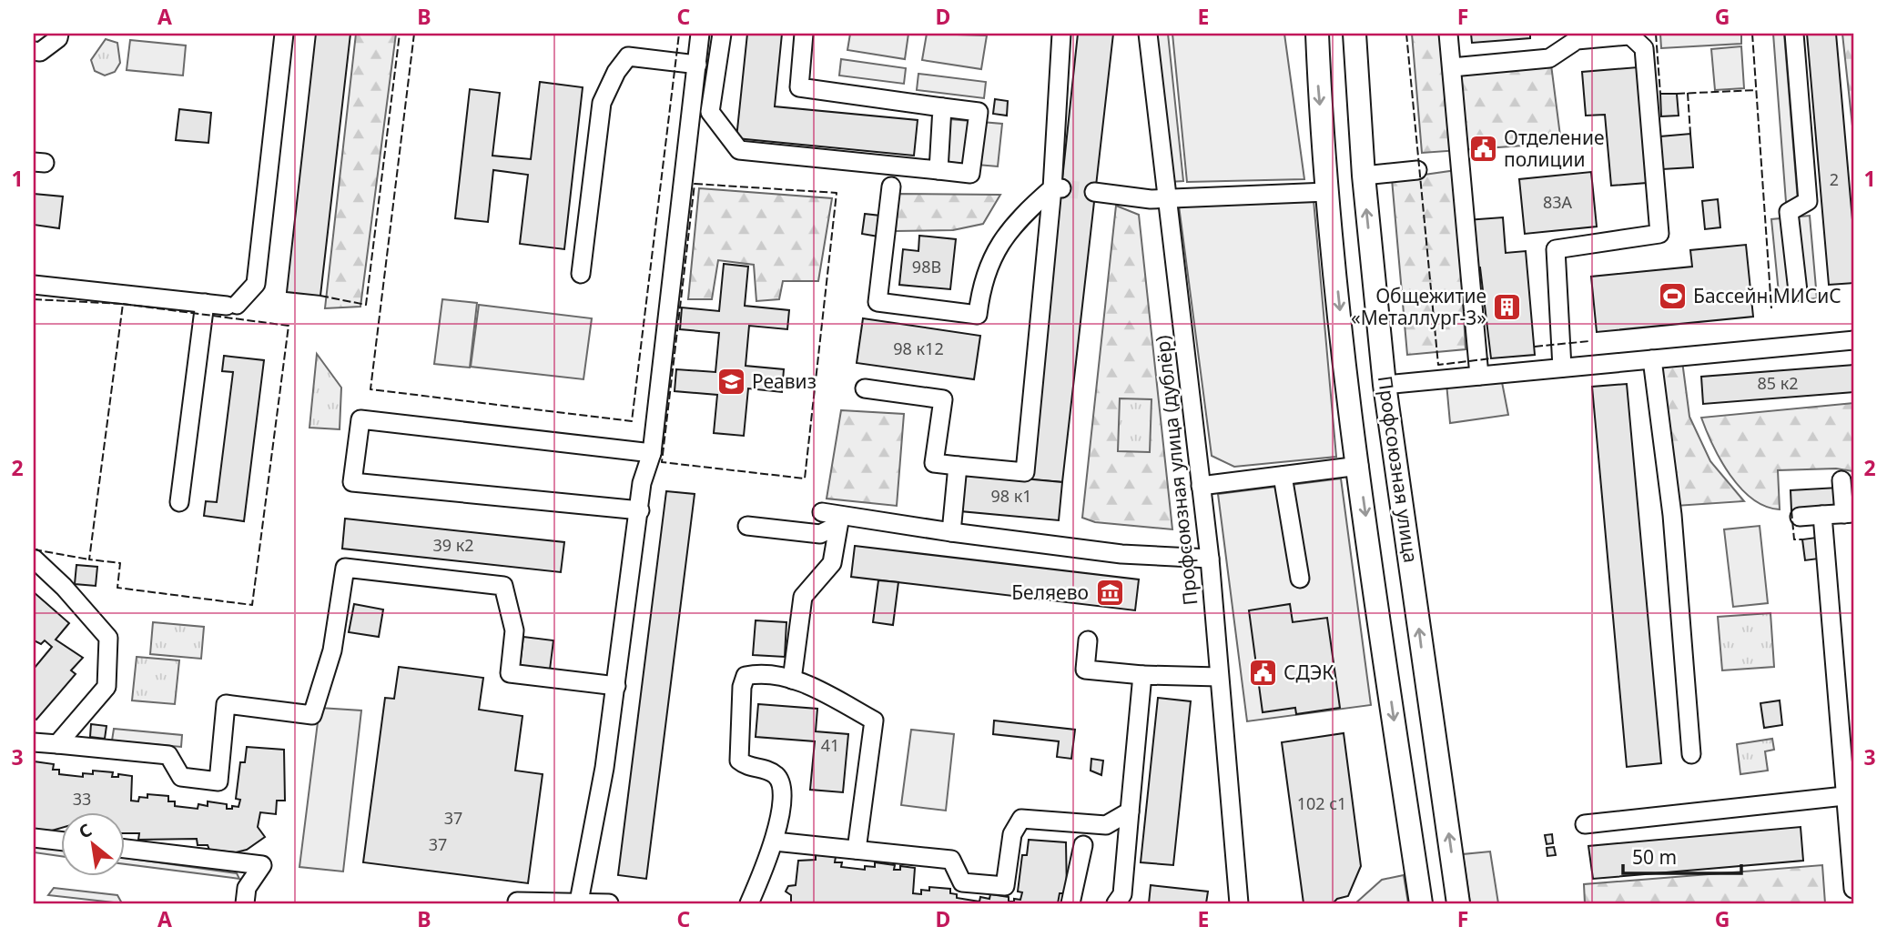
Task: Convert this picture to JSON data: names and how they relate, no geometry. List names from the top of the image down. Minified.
{"streets":{"main road":["Профсоюзная улица"],"street":["Профсоюзная улица (дублёр)"]},"places":{"public building":["Отделение полиции","СДЭК"],"sports":["Бассейн МИСиС"],"building":["Общежитие «Металлург-3»"],"school or university":["Реавиз"],"museum":["Беляево"]},"house_numbers":["2","83А","98В","98 к12","85 к2","98 к1","39 к2","41","33","102 с1","37","37"],"scale_bar":"50 m","north":"top left","grid":{"columns":["A","B","C","D","E","F","G"],"rows":["1","2","3"]}}
